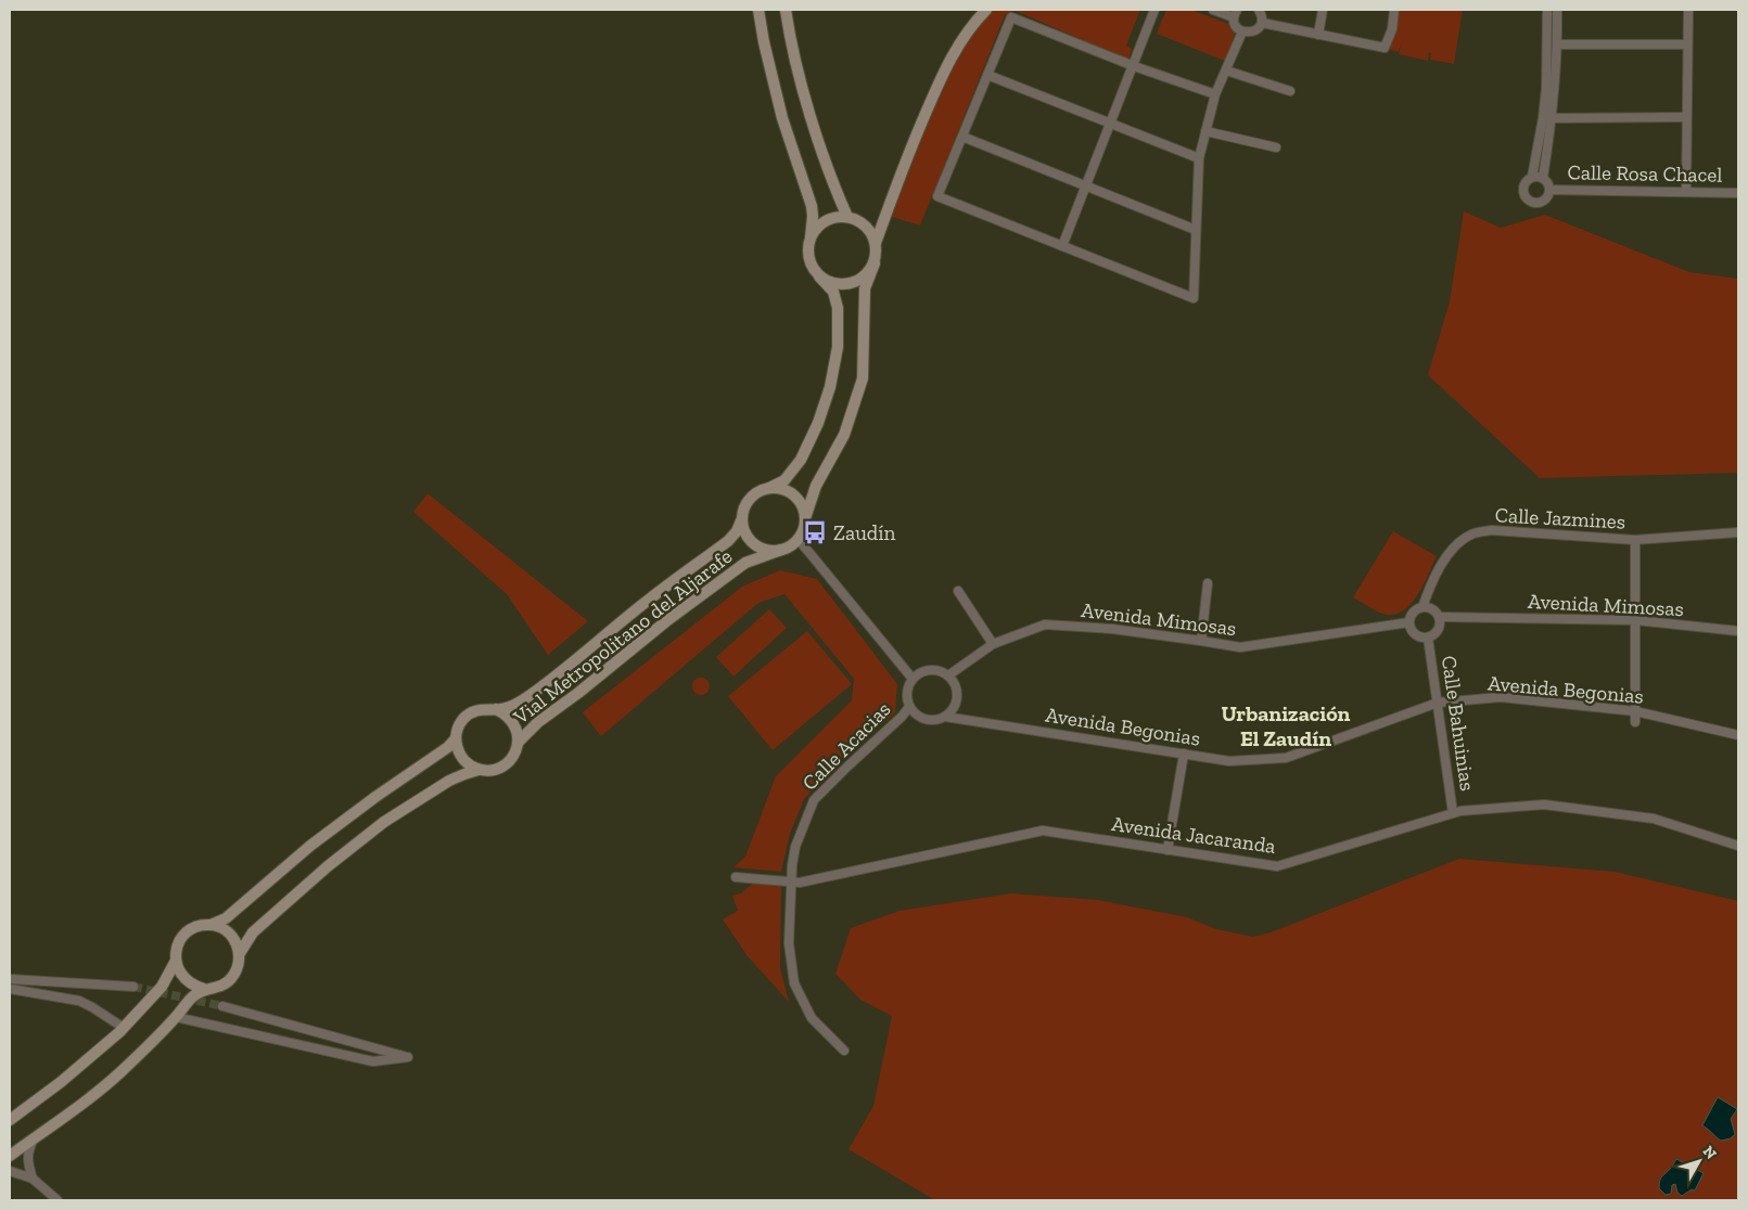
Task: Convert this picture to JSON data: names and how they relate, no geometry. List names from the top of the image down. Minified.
{"streets":{"main road":["Vial Metropolitano del Aljarafe"],"street":["Calle Rosa Chacel","Calle Jazmines","Avenida Mimosas","Avenida Begonias","Calle Bahuinias","Calle Acacias","Avenida Jacaranda"]},"crossings":[["Calle Jazmines","Avenida Mimosas"],["Calle Jazmines","Calle Bahuinias"],["Avenida Mimosas","Avenida Begonias"],["Avenida Mimosas","Calle Bahuinias"],["Avenida Mimosas","Calle Acacias"],["Avenida Begonias","Calle Bahuinias"],["Avenida Begonias","Calle Acacias"],["Calle Bahuinias","Avenida Jacaranda"],["Calle Acacias","Avenida Jacaranda"]],"districts":["Urbanización El Zaudín"],"places":{"bus stop":["Zaudín"]},"north":"top right"}
